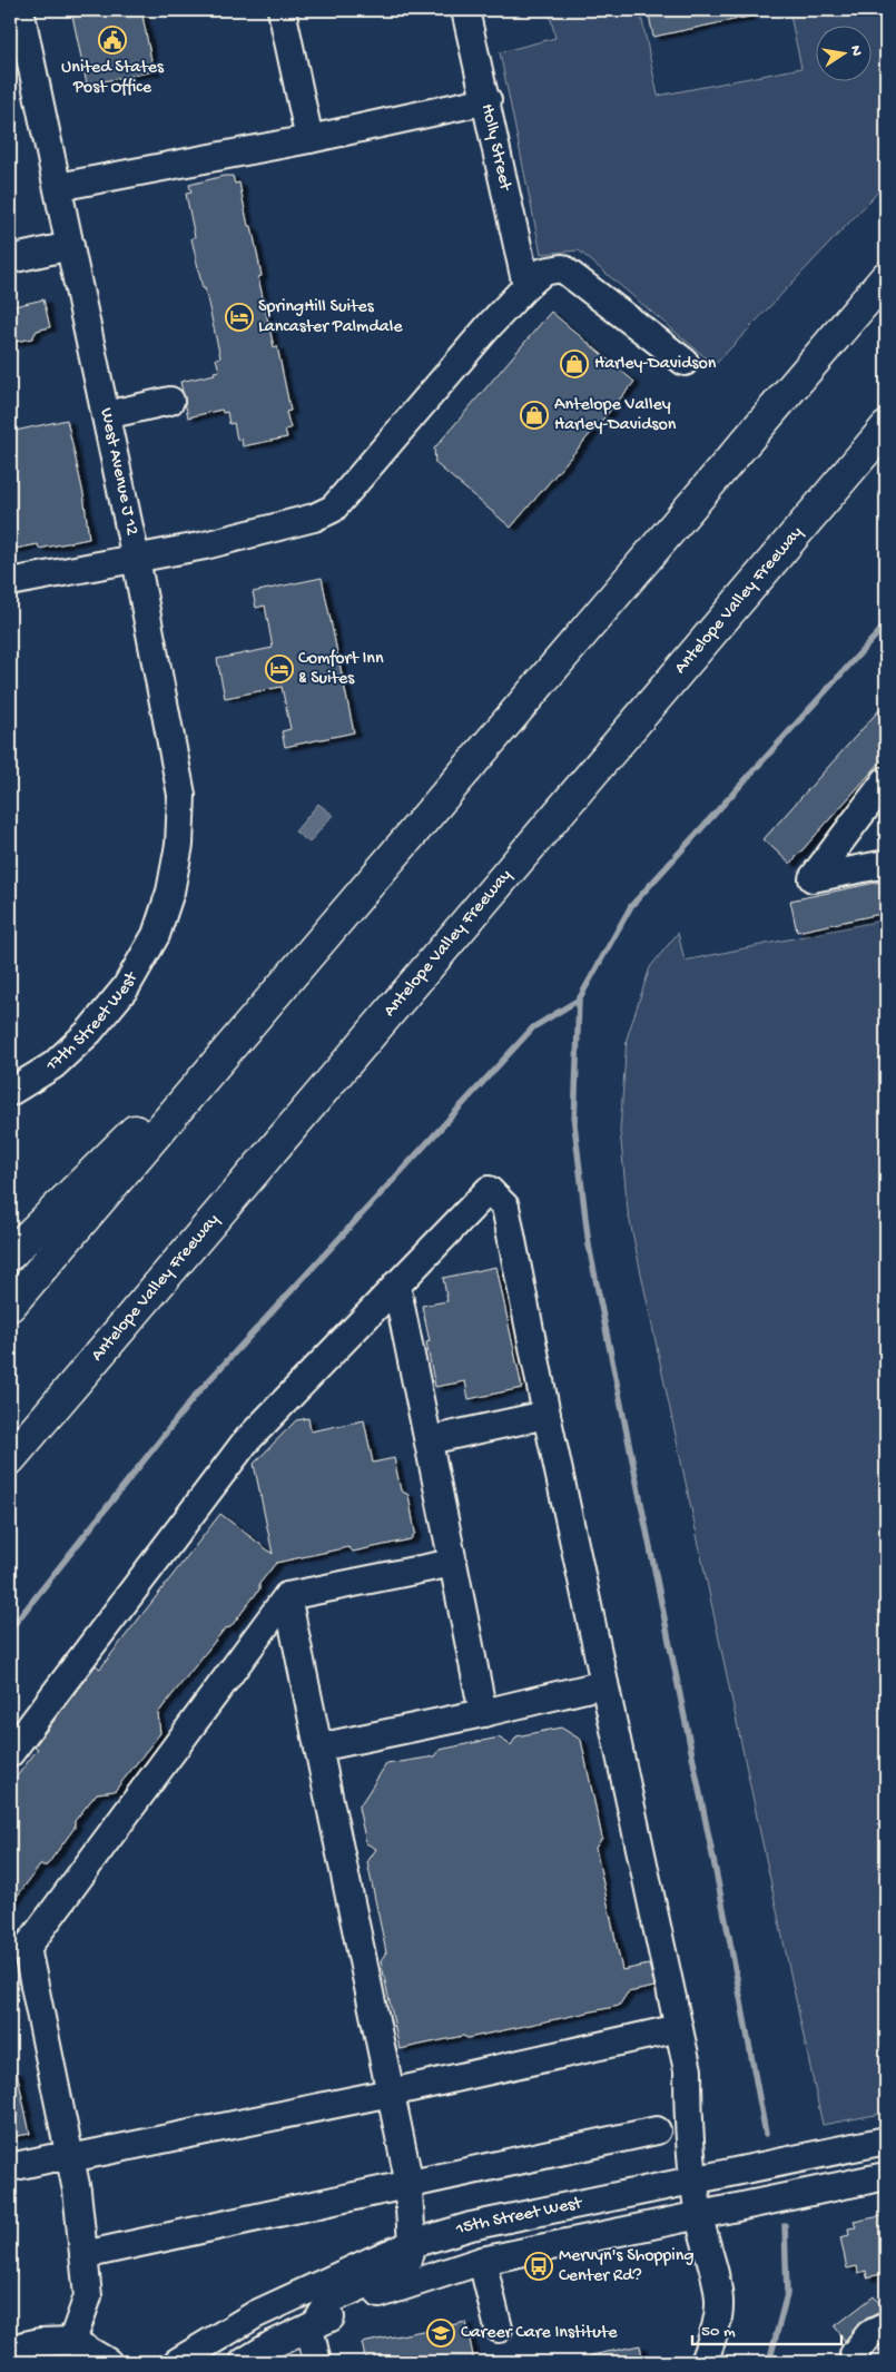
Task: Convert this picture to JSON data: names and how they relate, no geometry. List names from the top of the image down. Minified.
{"streets":{"highway":["Antelope Valley Freeway"],"street":["Holly Street","West Avenue J 12","17th Street West","15th Street West"]},"crossings":[["West Avenue J 12","17th Street West"]],"places":{"public building":["United States Post Office"],"hotel":["SpringHill Suites Lancaster Palmdale","Comfort Inn & Suites"],"shop":["Harley-Davidson","Antelope Valley Harley-Davidson"],"bus stop":["Mervyn's Shopping Center Rd?"],"school or university":["Career Care Institute"]},"scale_bar":"50 m","north":"right"}
